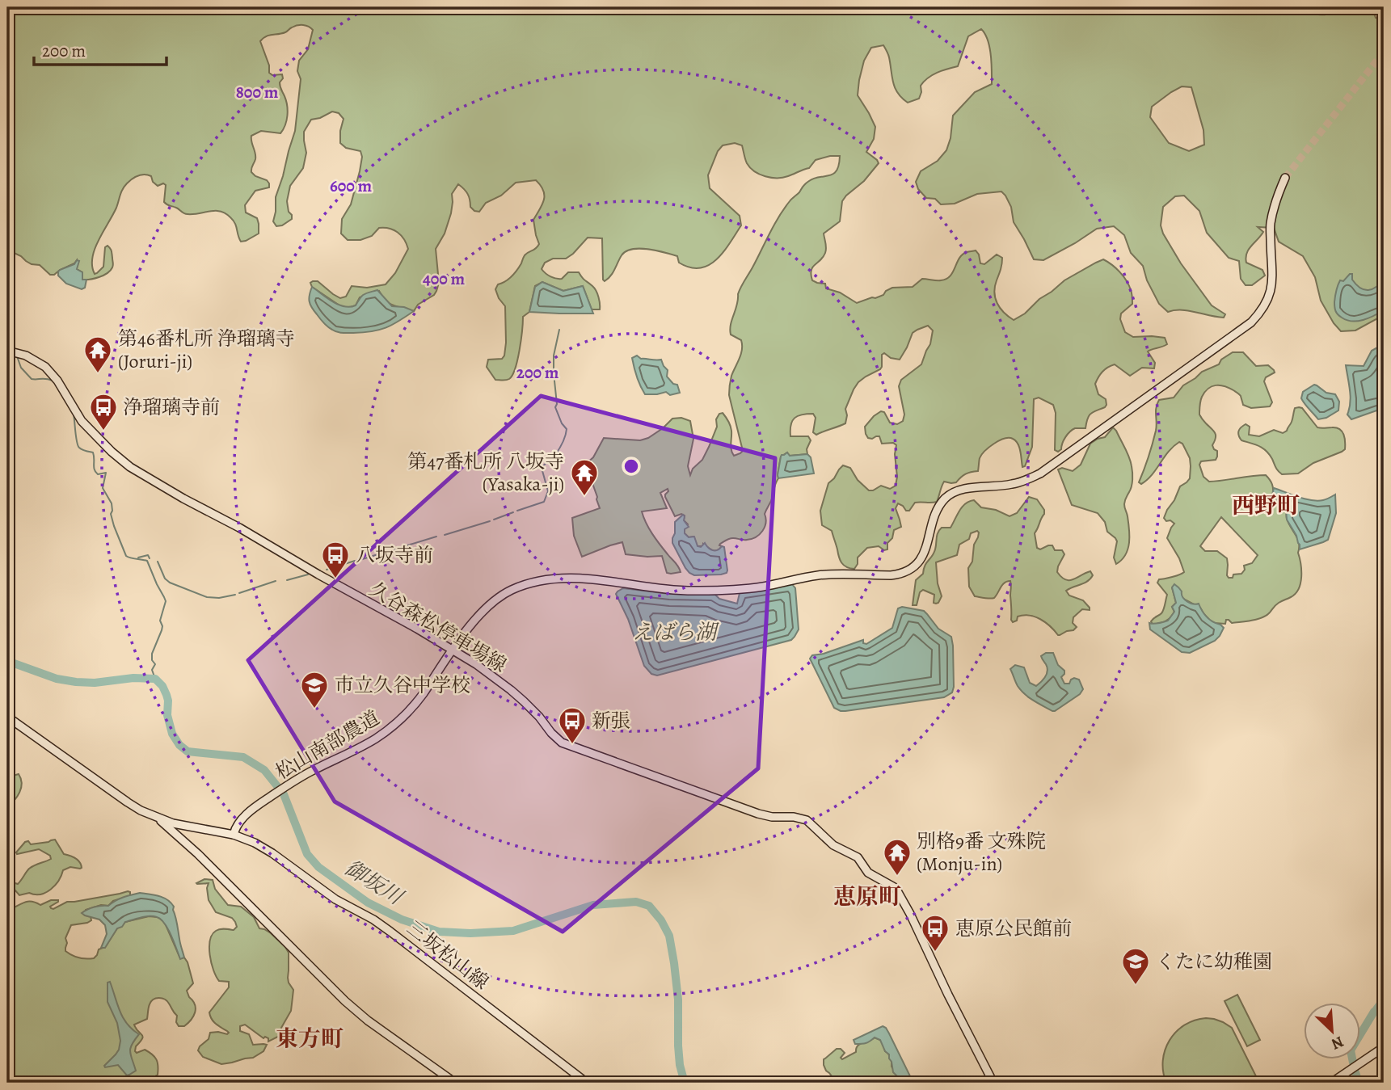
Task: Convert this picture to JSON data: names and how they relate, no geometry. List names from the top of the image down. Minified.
{"streets":{"main road":["久谷森松停車場線","松山南部農道","三坂松山線"]},"crossings":[["久谷森松停車場線","松山南部農道"],["松山南部農道","三坂松山線"]],"districts":["西野町","恵原町","東方町"],"water":["えばら湖","御坂川"],"places":{"temple":["第46番札所 浄瑠璃寺 (Joruri-ji)","第47番札所 八坂寺 (Yasaka-ji)","別格9番 文殊院 (Monju-in)"],"bus stop":["浄瑠璃寺前","八坂寺前","新張","恵原公民館前"],"school or university":["市立久谷中学校","くたに幼稚園"]},"scale_bar":"200 m","north":"bottom right","rings":["800 m","600 m","400 m","200 m"]}
